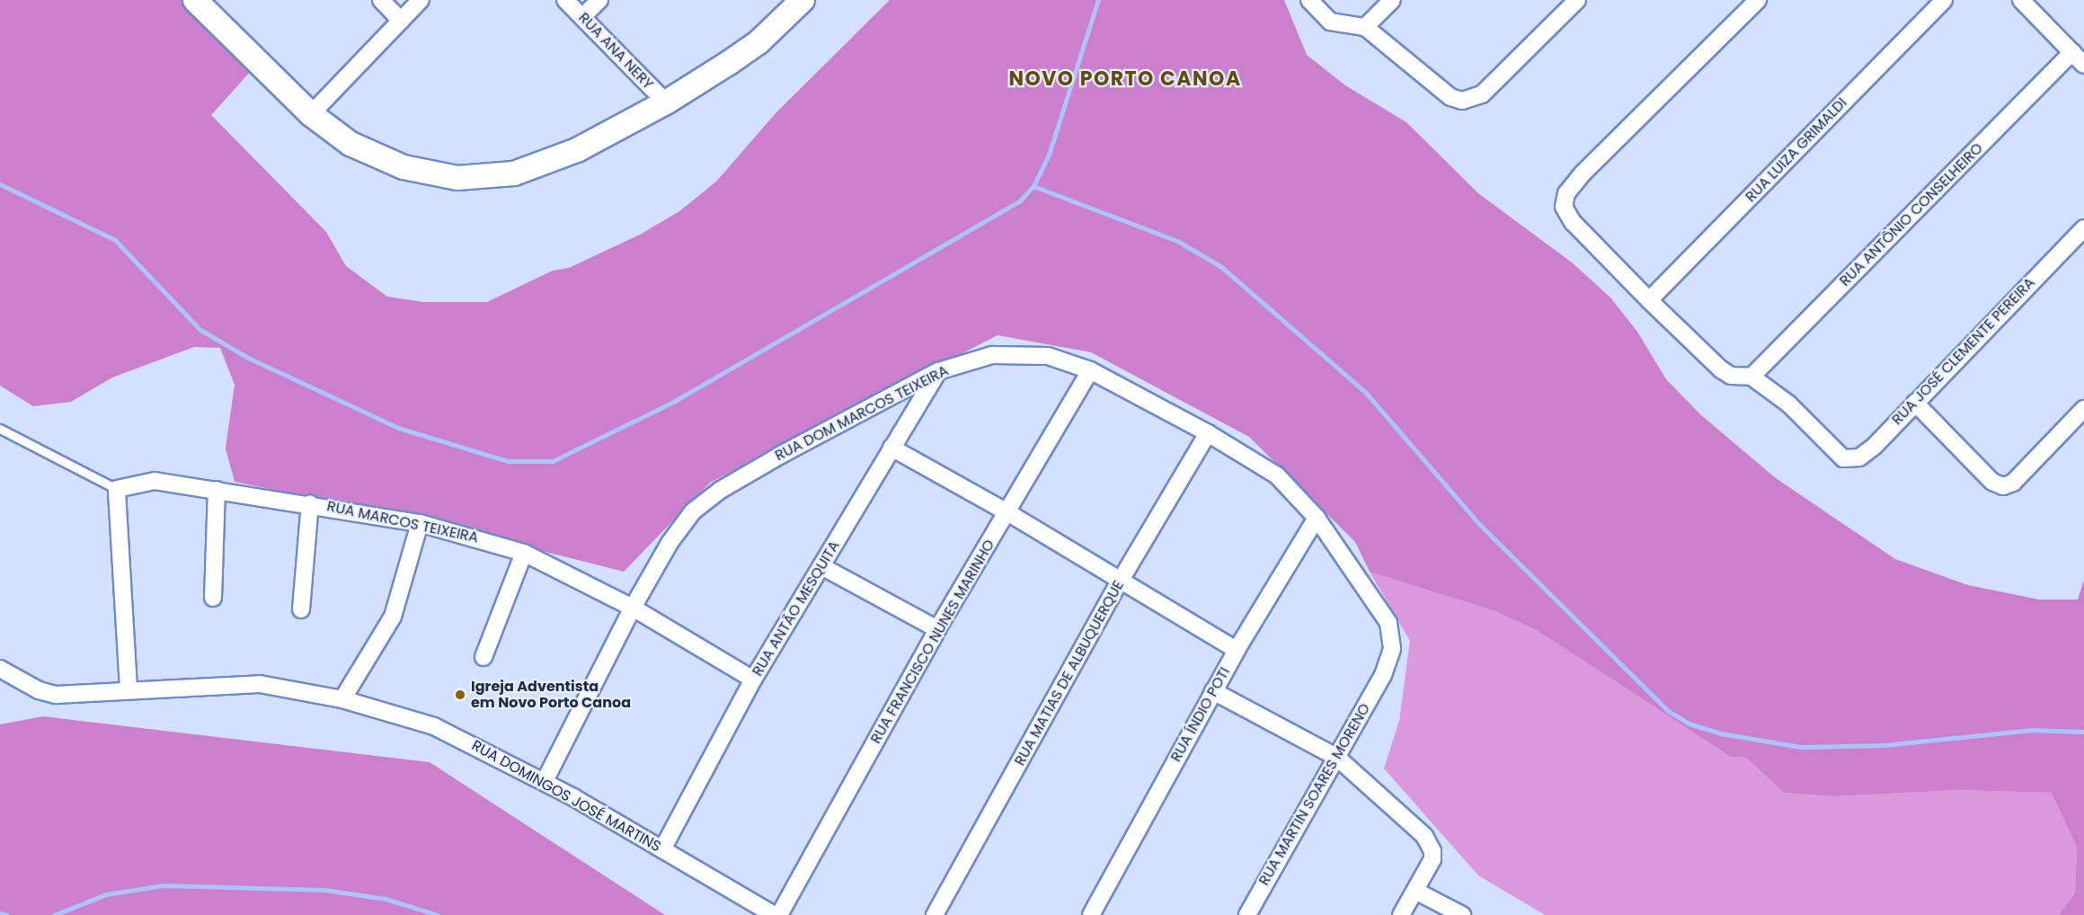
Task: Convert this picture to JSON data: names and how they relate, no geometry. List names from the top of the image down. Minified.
{"streets":{"street":["RUA ANA NERY","RUA LUIZA GRIMALDI","RUA ANTÔNIO CONSELHEIRO","RUA JOSÉ CLEMENTE PEREIRA","RUA DOM MARCOS TEIXEIRA","RUA MARCOS TEIXEIRA","RUA ANTÃO MESQUITA","RUA FRANCISCO NUNES MARINHO","RUA MATIAS DE ALBUQUERQUE","RUA ÍNDIO POTI","RUA MARTIN SOARES MORENO","RUA DOMINGOS JOSÉ MARTINS"]},"crossings":[["RUA ANTÔNIO CONSELHEIRO","RUA JOSÉ CLEMENTE PEREIRA"],["RUA DOM MARCOS TEIXEIRA","RUA MARCOS TEIXEIRA"],["RUA DOM MARCOS TEIXEIRA","RUA ANTÃO MESQUITA"],["RUA DOM MARCOS TEIXEIRA","RUA FRANCISCO NUNES MARINHO"],["RUA DOM MARCOS TEIXEIRA","RUA MATIAS DE ALBUQUERQUE"],["RUA DOM MARCOS TEIXEIRA","RUA ÍNDIO POTI"],["RUA DOM MARCOS TEIXEIRA","RUA MARTIN SOARES MORENO"],["RUA DOM MARCOS TEIXEIRA","RUA DOMINGOS JOSÉ MARTINS"],["RUA MARCOS TEIXEIRA","RUA ANTÃO MESQUITA"],["RUA ANTÃO MESQUITA","RUA DOMINGOS JOSÉ MARTINS"]],"districts":["NOVO PORTO CANOA"],"places":["Igreja Adventista em Novo Porto Canoa"]}
